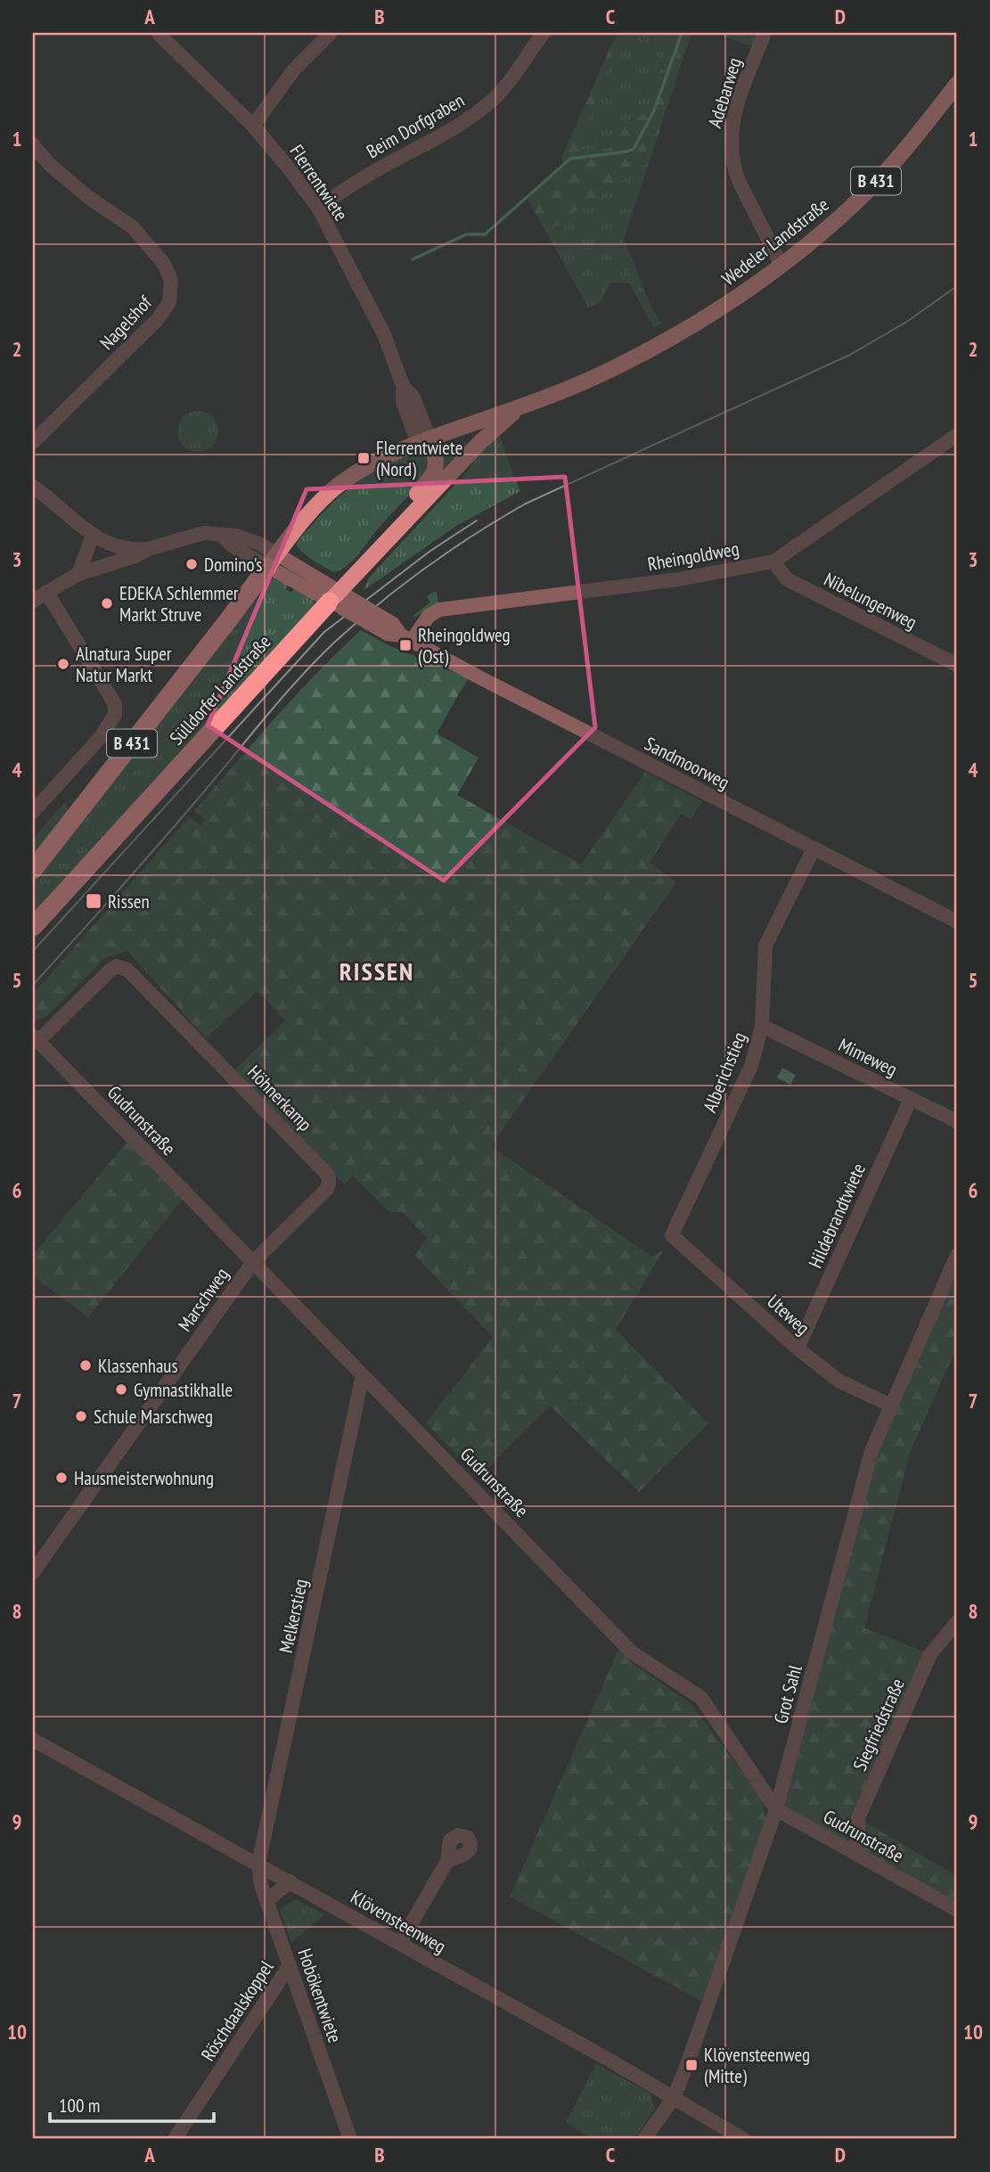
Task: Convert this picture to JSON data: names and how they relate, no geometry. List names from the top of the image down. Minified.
{"streets":{"highway":["B 431","Sülldorfer Landstraße"],"main road":["Wedeler Landstraße"],"street":["Adebarweg","Beim Dorfgraben","Flerrentwiete","Nagelshof","Rheingoldweg","Nibelungenweg","Sandmoorweg","Mimeweg","Alberichstieg","Höhnerkamp","Gudrunstraße","Hildebrandtwiete","Marschweg","Uteweg","Melkerstieg","Grot Sahl","Siegfriedstraße","Klövensteenweg","Hobökentwiete","Röschdaalskoppel"]},"crossings":[["Adebarweg","Wedeler Landstraße"],["Beim Dorfgraben","Flerrentwiete"],["B 431","Flerrentwiete"],["B 431","Wedeler Landstraße"],["B 431","Sülldorfer Landstraße"],["B 431","Sandmoorweg"],["Rheingoldweg","Nibelungenweg"],["Rheingoldweg","Sandmoorweg"],["Sülldorfer Landstraße","Sandmoorweg"],["Sandmoorweg","Alberichstieg"],["Mimeweg","Alberichstieg"],["Mimeweg","Hildebrandtwiete"],["Alberichstieg","Uteweg"],["Höhnerkamp","Gudrunstraße"],["Höhnerkamp","Marschweg"],["Gudrunstraße","Marschweg"],["Gudrunstraße","Melkerstieg"],["Gudrunstraße","Grot Sahl"],["Gudrunstraße","Siegfriedstraße"],["Hildebrandtwiete","Uteweg"],["Uteweg","Grot Sahl"],["Melkerstieg","Klövensteenweg"],["Melkerstieg","Hobökentwiete"],["Grot Sahl","Klövensteenweg"],["Klövensteenweg","Hobökentwiete"],["Hobökentwiete","Röschdaalskoppel"]],"districts":["RISSEN"],"places":{"transit":["Flerrentwiete (Nord)","Rheingoldweg (Ost)","Rissen","Klövensteenweg (Mitte)"],"other":["Domino's","EDEKA Schlemmer Markt Struve","Alnatura Super Natur Markt","Klassenhaus","Gymnastikhalle","Schule Marschweg","Hausmeisterwohnung"]},"scale_bar":"100 m","grid":{"columns":["A","B","C","D"],"rows":["1","2","3","4","5","6","7","8","9","10"]}}
